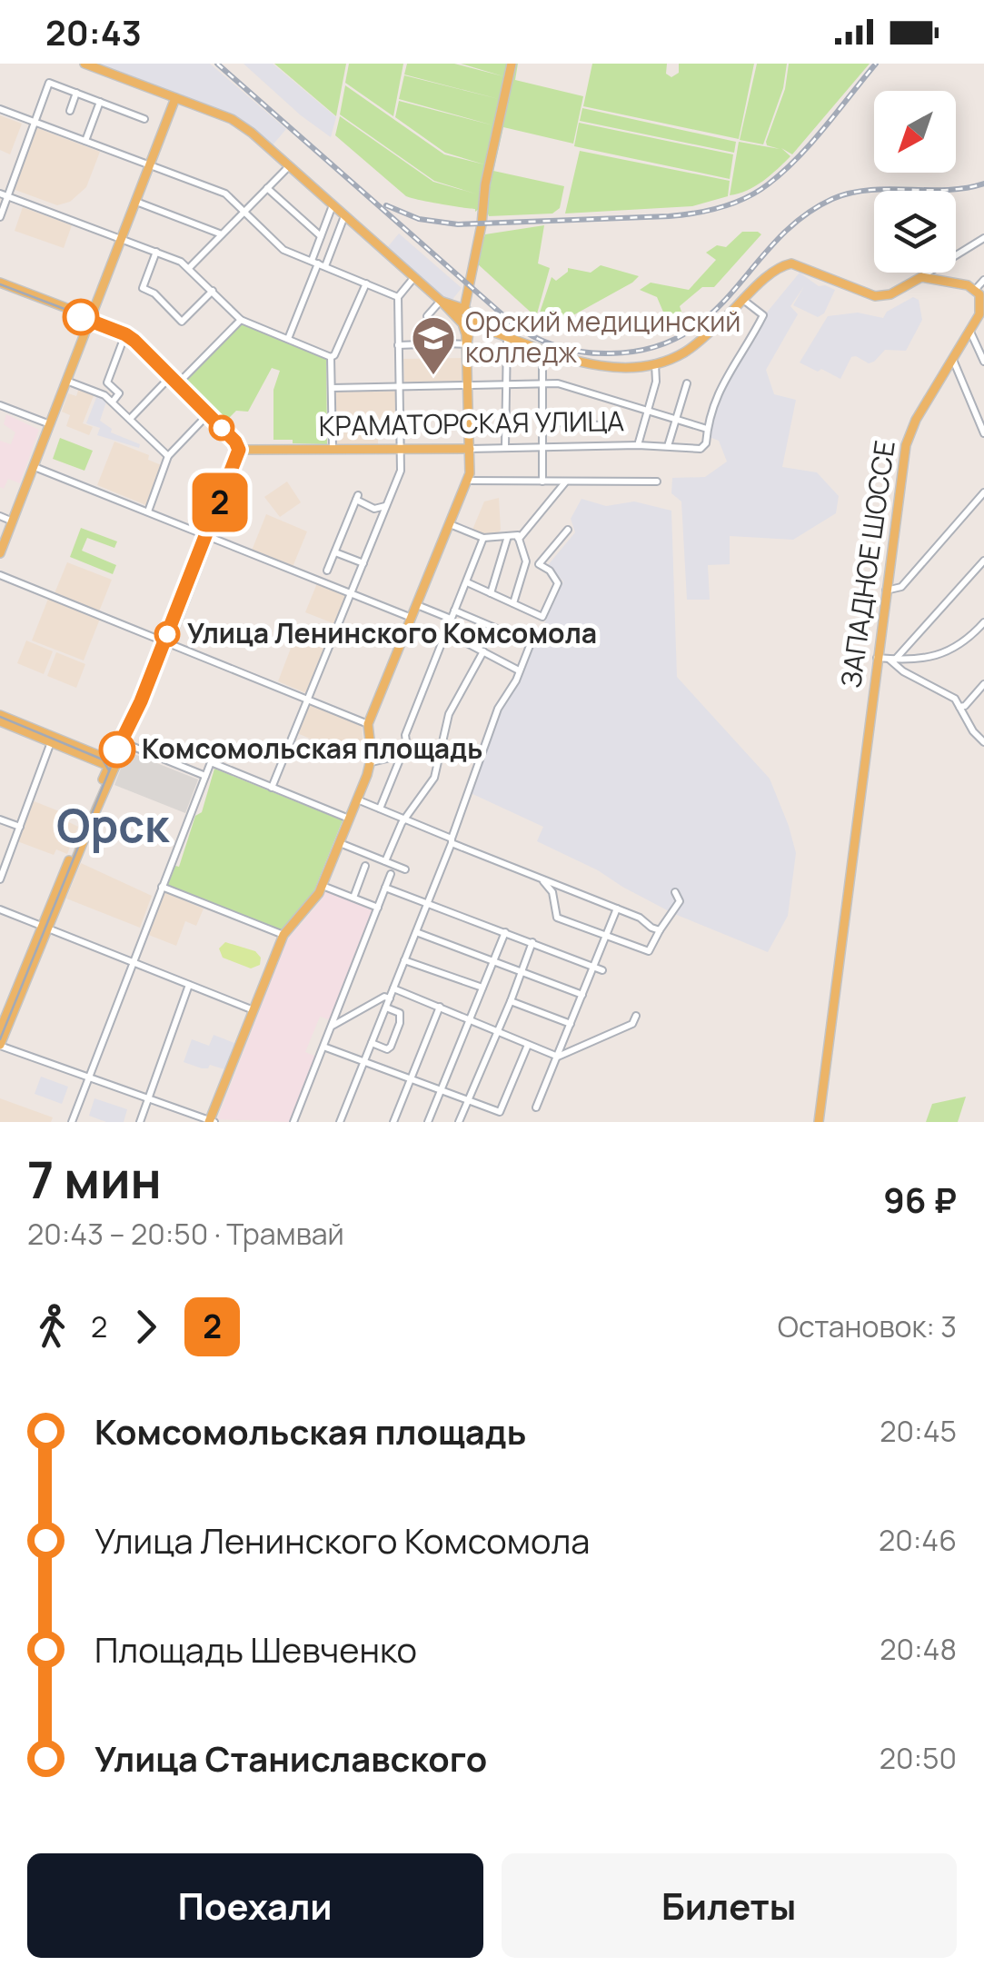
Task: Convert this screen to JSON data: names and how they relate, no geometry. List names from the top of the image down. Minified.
{"streets":{"main road":["КРАМАТОРСКАЯ УЛИЦА","ЗАПАДНОЕ ШОССЕ"]},"districts":["Орск"],"places":{"school or university":["Орский медицинский колледж"],"other":["Улица Ленинского Комсомола","Комсомольская площадь"]},"lines":["tram line 2"],"north":"bottom left","page":{"status":"20:43","on_map":"2","heading":["7 мин","20:43 – 20:50 · Трамвай","96 ₽"],"legs":["2","2","Остановок: 3"],"list":[{"name":"Комсомольская площадь","value":"20:45"},{"name":"Улица Ленинского Комсомола","value":"20:46"},{"name":"Площадь Шевченко","value":"20:48"},{"name":"Улица Станиславского","value":"20:50"}],"buttons":["Поехали","Билеты"]}}
